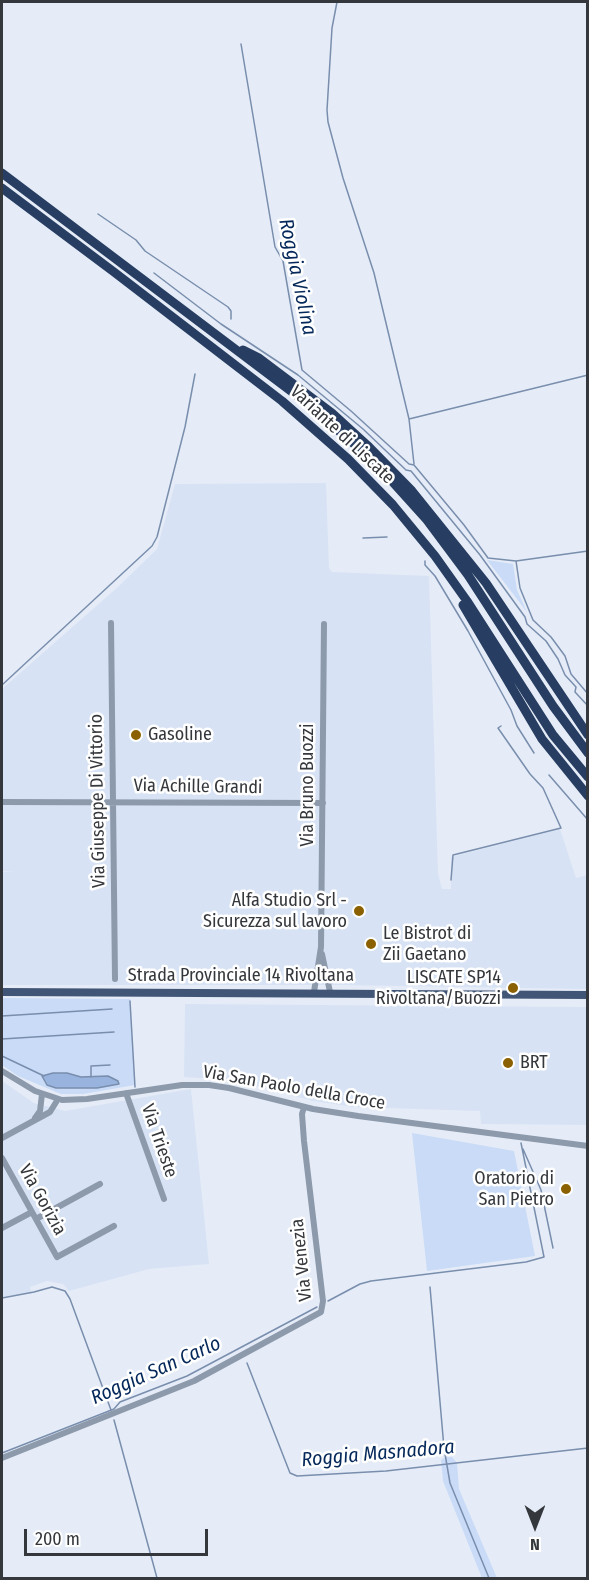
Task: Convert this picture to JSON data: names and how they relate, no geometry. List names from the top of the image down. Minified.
{"streets":{"highway":["Variante di Liscate"],"main road":["Strada Provinciale 14 Rivoltana"],"street":["Via Bruno Buozzi","Via Achille Grandi","Via Giuseppe Di Vittorio","Via San Paolo della Croce","Via Trieste","Via Gorizia","Via Venezia"]},"crossings":[["Via Bruno Buozzi","Via Achille Grandi"],["Via Bruno Buozzi","Strada Provinciale 14 Rivoltana"],["Via Achille Grandi","Via Giuseppe Di Vittorio"],["Via San Paolo della Croce","Via Trieste"],["Via San Paolo della Croce","Via Venezia"]],"water":["Roggia Violina","Roggia San Carlo","Roggia Masnadora"],"places":["Gasoline","Alfa Studio Srl - Sicurezza sul lavoro","Le Bistrot di Zii Gaetano","LISCATE SP14 Rivoltana/Buozzi","BRT","Oratorio di San Pietro"],"scale_bar":"200 m","north":"bottom"}
